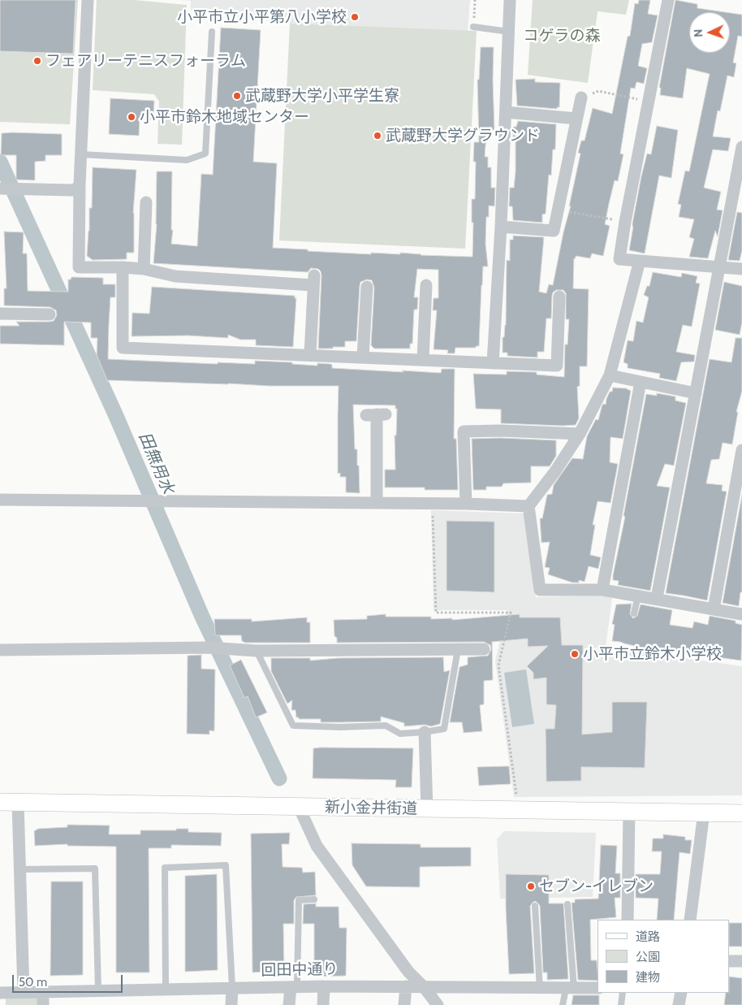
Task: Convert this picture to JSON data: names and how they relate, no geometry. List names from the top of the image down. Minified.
{"streets":{"main road":["新小金井街道"],"street":["回田中通り"]},"water":["田無用水"],"parks":["コゲラの森"],"places":["小平市立小平第八小学校","フェアリーテニスフォーラム","武蔵野大学小平学生寮","小平市鈴木地域センター","武蔵野大学グラウンド","小平市立鈴木小学校","セブン-イレブン"],"legend":["道路","公園","建物"],"scale_bar":"50 m","north":"left"}
